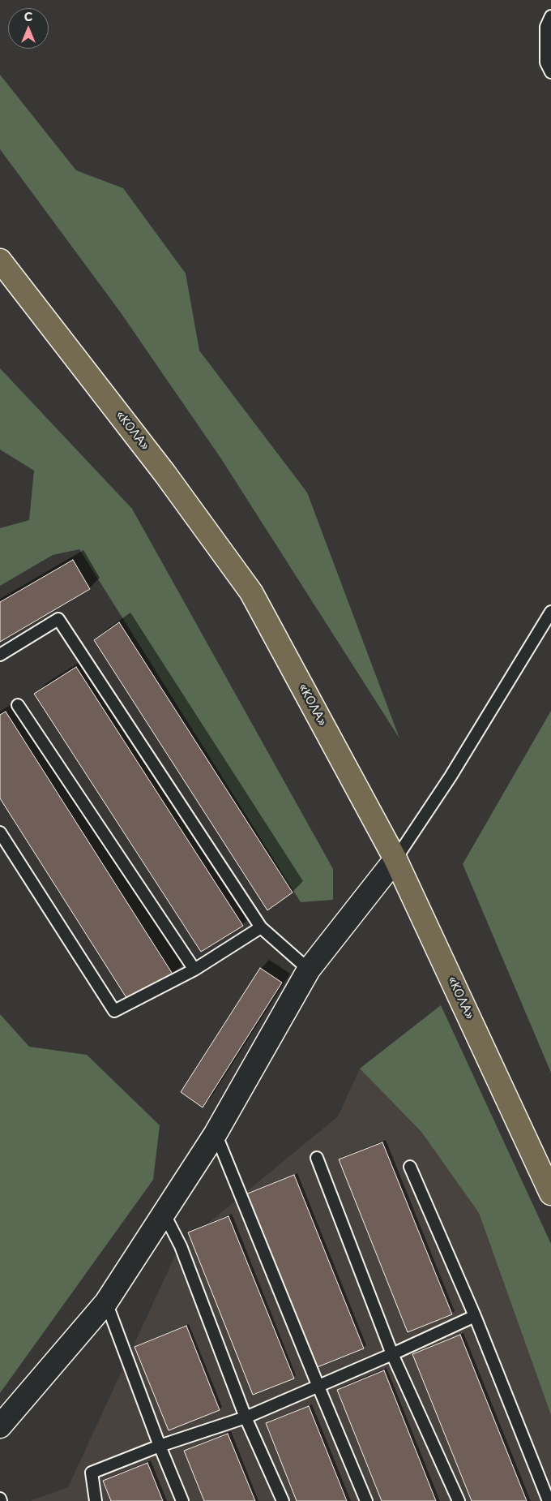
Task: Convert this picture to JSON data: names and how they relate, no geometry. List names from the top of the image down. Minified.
{"streets":{"highway":["«КОЛА»"]},"north":"top"}
